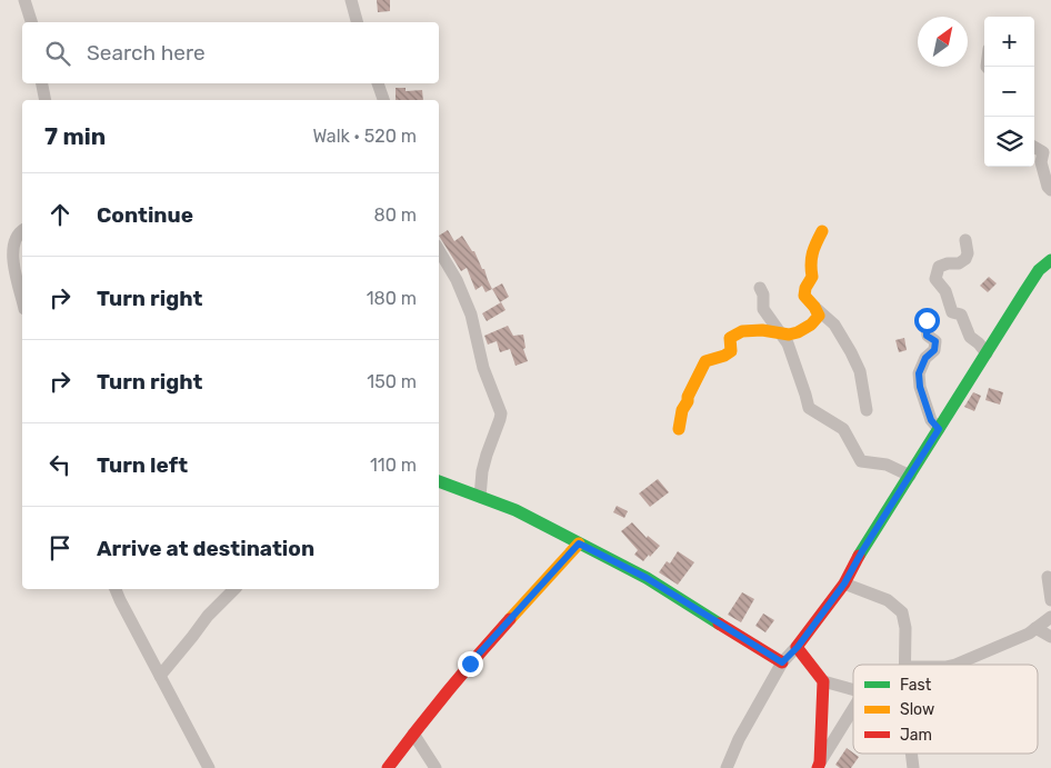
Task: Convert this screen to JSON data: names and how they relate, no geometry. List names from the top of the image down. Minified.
{"legend":["Fast","Slow","Jam"],"north":"top right","page":{"map_buttons":["+","−"],"search":"Search here","heading":["7 min","Walk · 520 m"],"list":[["Continue","80 m"],["Turn right","180 m"],["Turn right","150 m"],["Turn left","110 m"],"Arrive at destination"]}}
